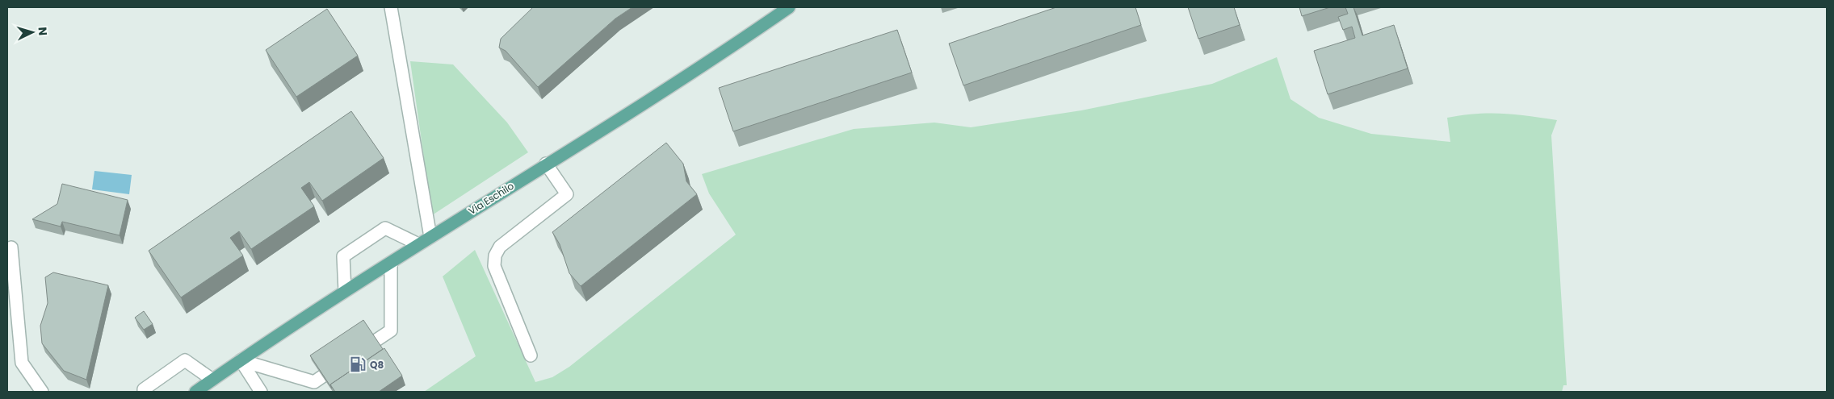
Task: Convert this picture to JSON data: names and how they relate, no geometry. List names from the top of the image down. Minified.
{"streets":{"main road":["Via Eschilo"]},"places":{"fuel station":["Q8"]},"north":"right"}
